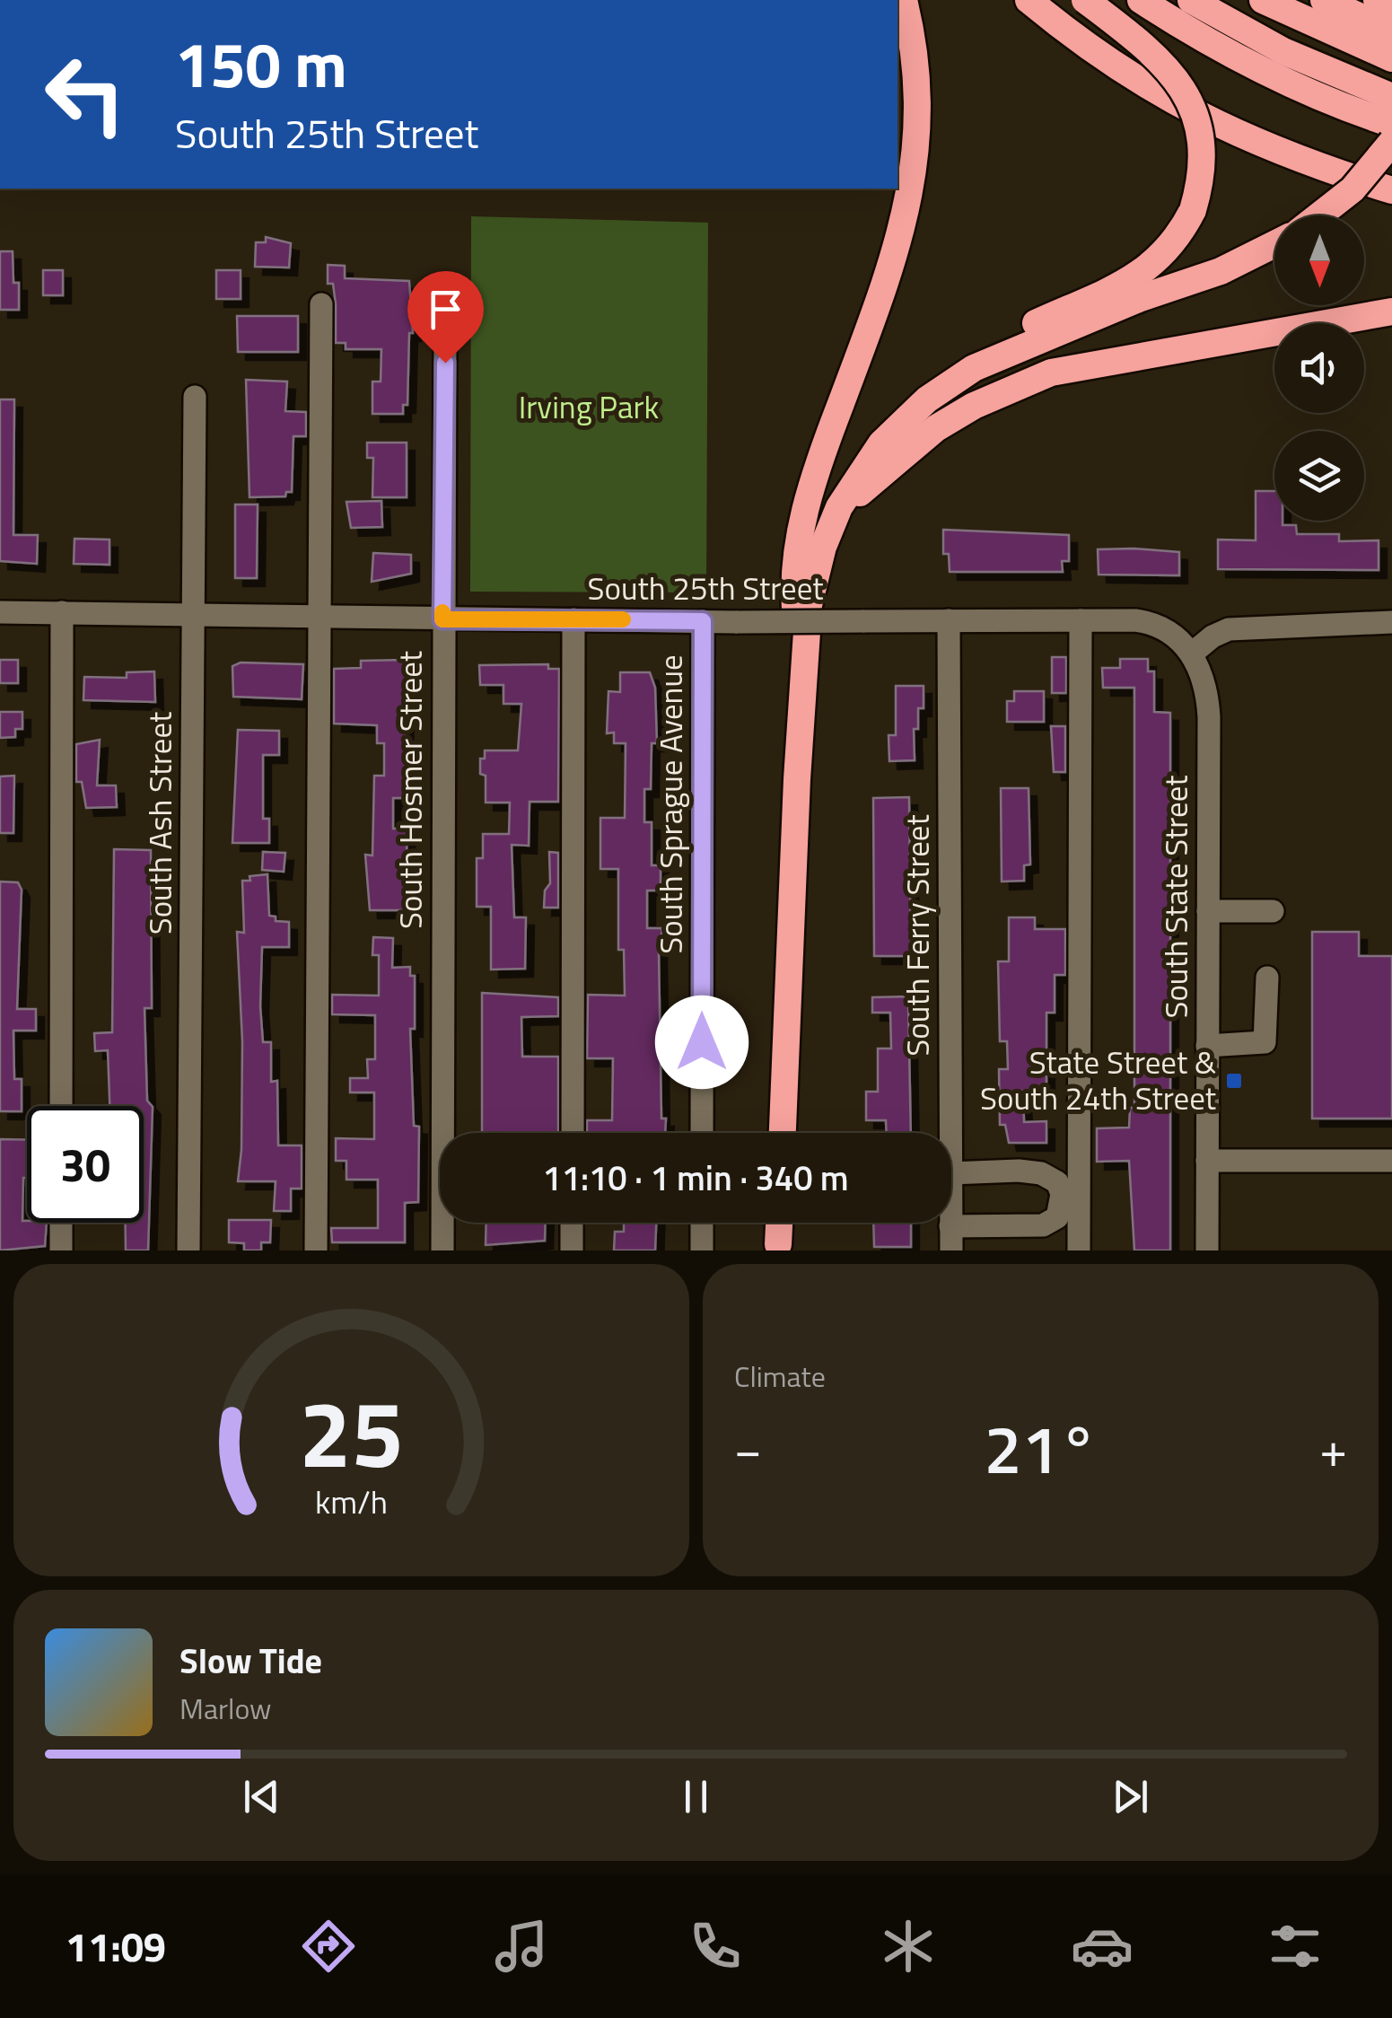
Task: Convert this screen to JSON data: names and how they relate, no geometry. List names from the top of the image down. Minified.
{"streets":{"street":["South 25th Street","South Hosmer Street","South Sprague Avenue","South Ash Street","South State Street","South Ferry Street"]},"crossings":[["South 25th Street","South Hosmer Street"],["South 25th Street","South Sprague Avenue"],["South 25th Street","South Ash Street"],["South 25th Street","South State Street"],["South 25th Street","South Ferry Street"]],"parks":["Irving Park"],"places":{"transit":["State Street & South 24th Street"]},"north":"bottom","page":{"turn":["150 m","South 25th Street"],"limit":"30","trip":"11:10 · 1 min · 340 m","tile":"Climate","heat":["−","21°","+"],"song":["Slow Tide","Marlow"],"tabs":"11:09","gauge":["25","km/h"]}}
